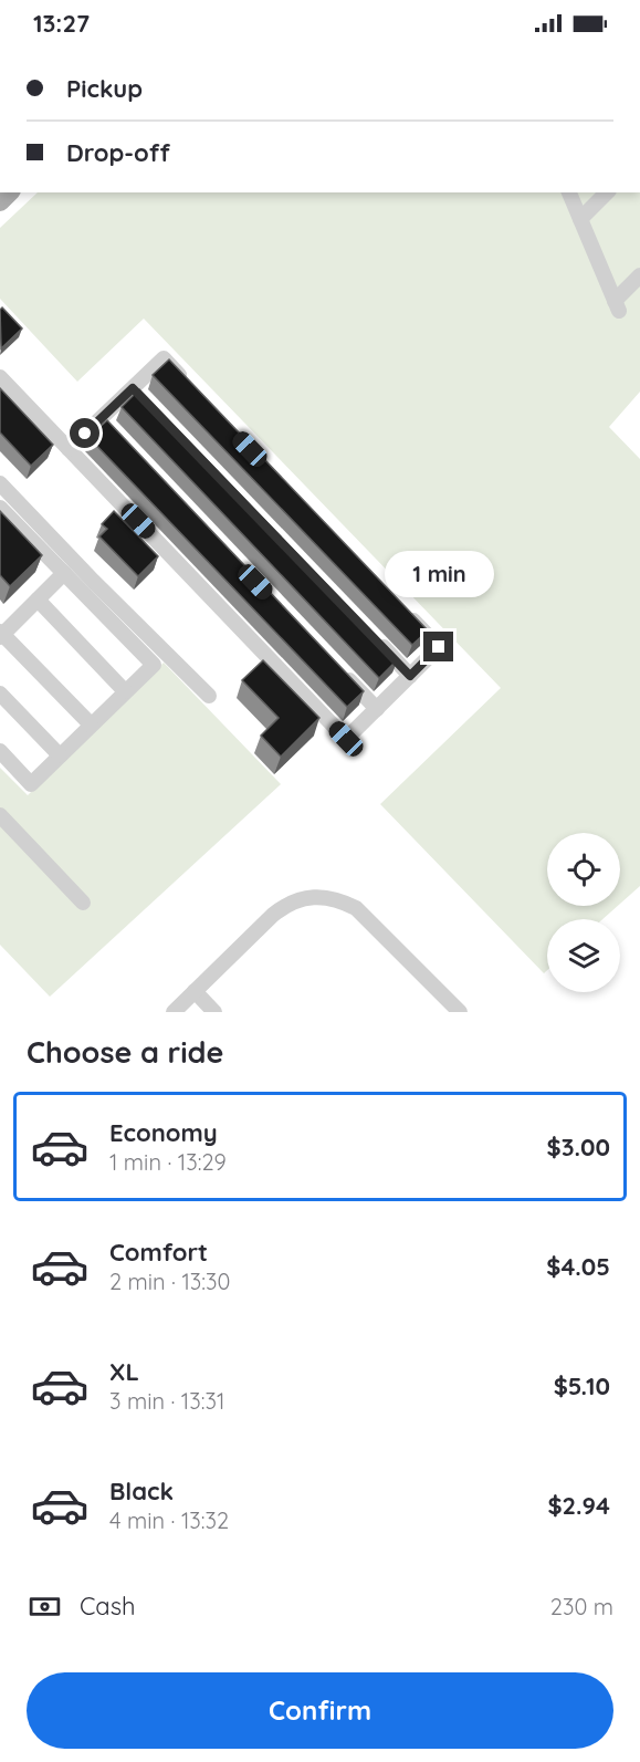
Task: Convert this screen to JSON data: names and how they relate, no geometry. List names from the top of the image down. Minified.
{"page":{"status":"13:27","banner":["Pickup","Drop-off"],"bubble":"1 min","heading":"Choose a ride","list":[{"name":"Economy","note":"1 min · 13:29","value":"$3.00"},{"name":"Comfort","note":"2 min · 13:30","value":"$4.05"},{"name":"XL","note":"3 min · 13:31","value":"$5.10"},{"name":"Black","note":"4 min · 13:32","value":"$2.94"}],"pay":["Cash","230 m"],"buttons":"Confirm"}}
